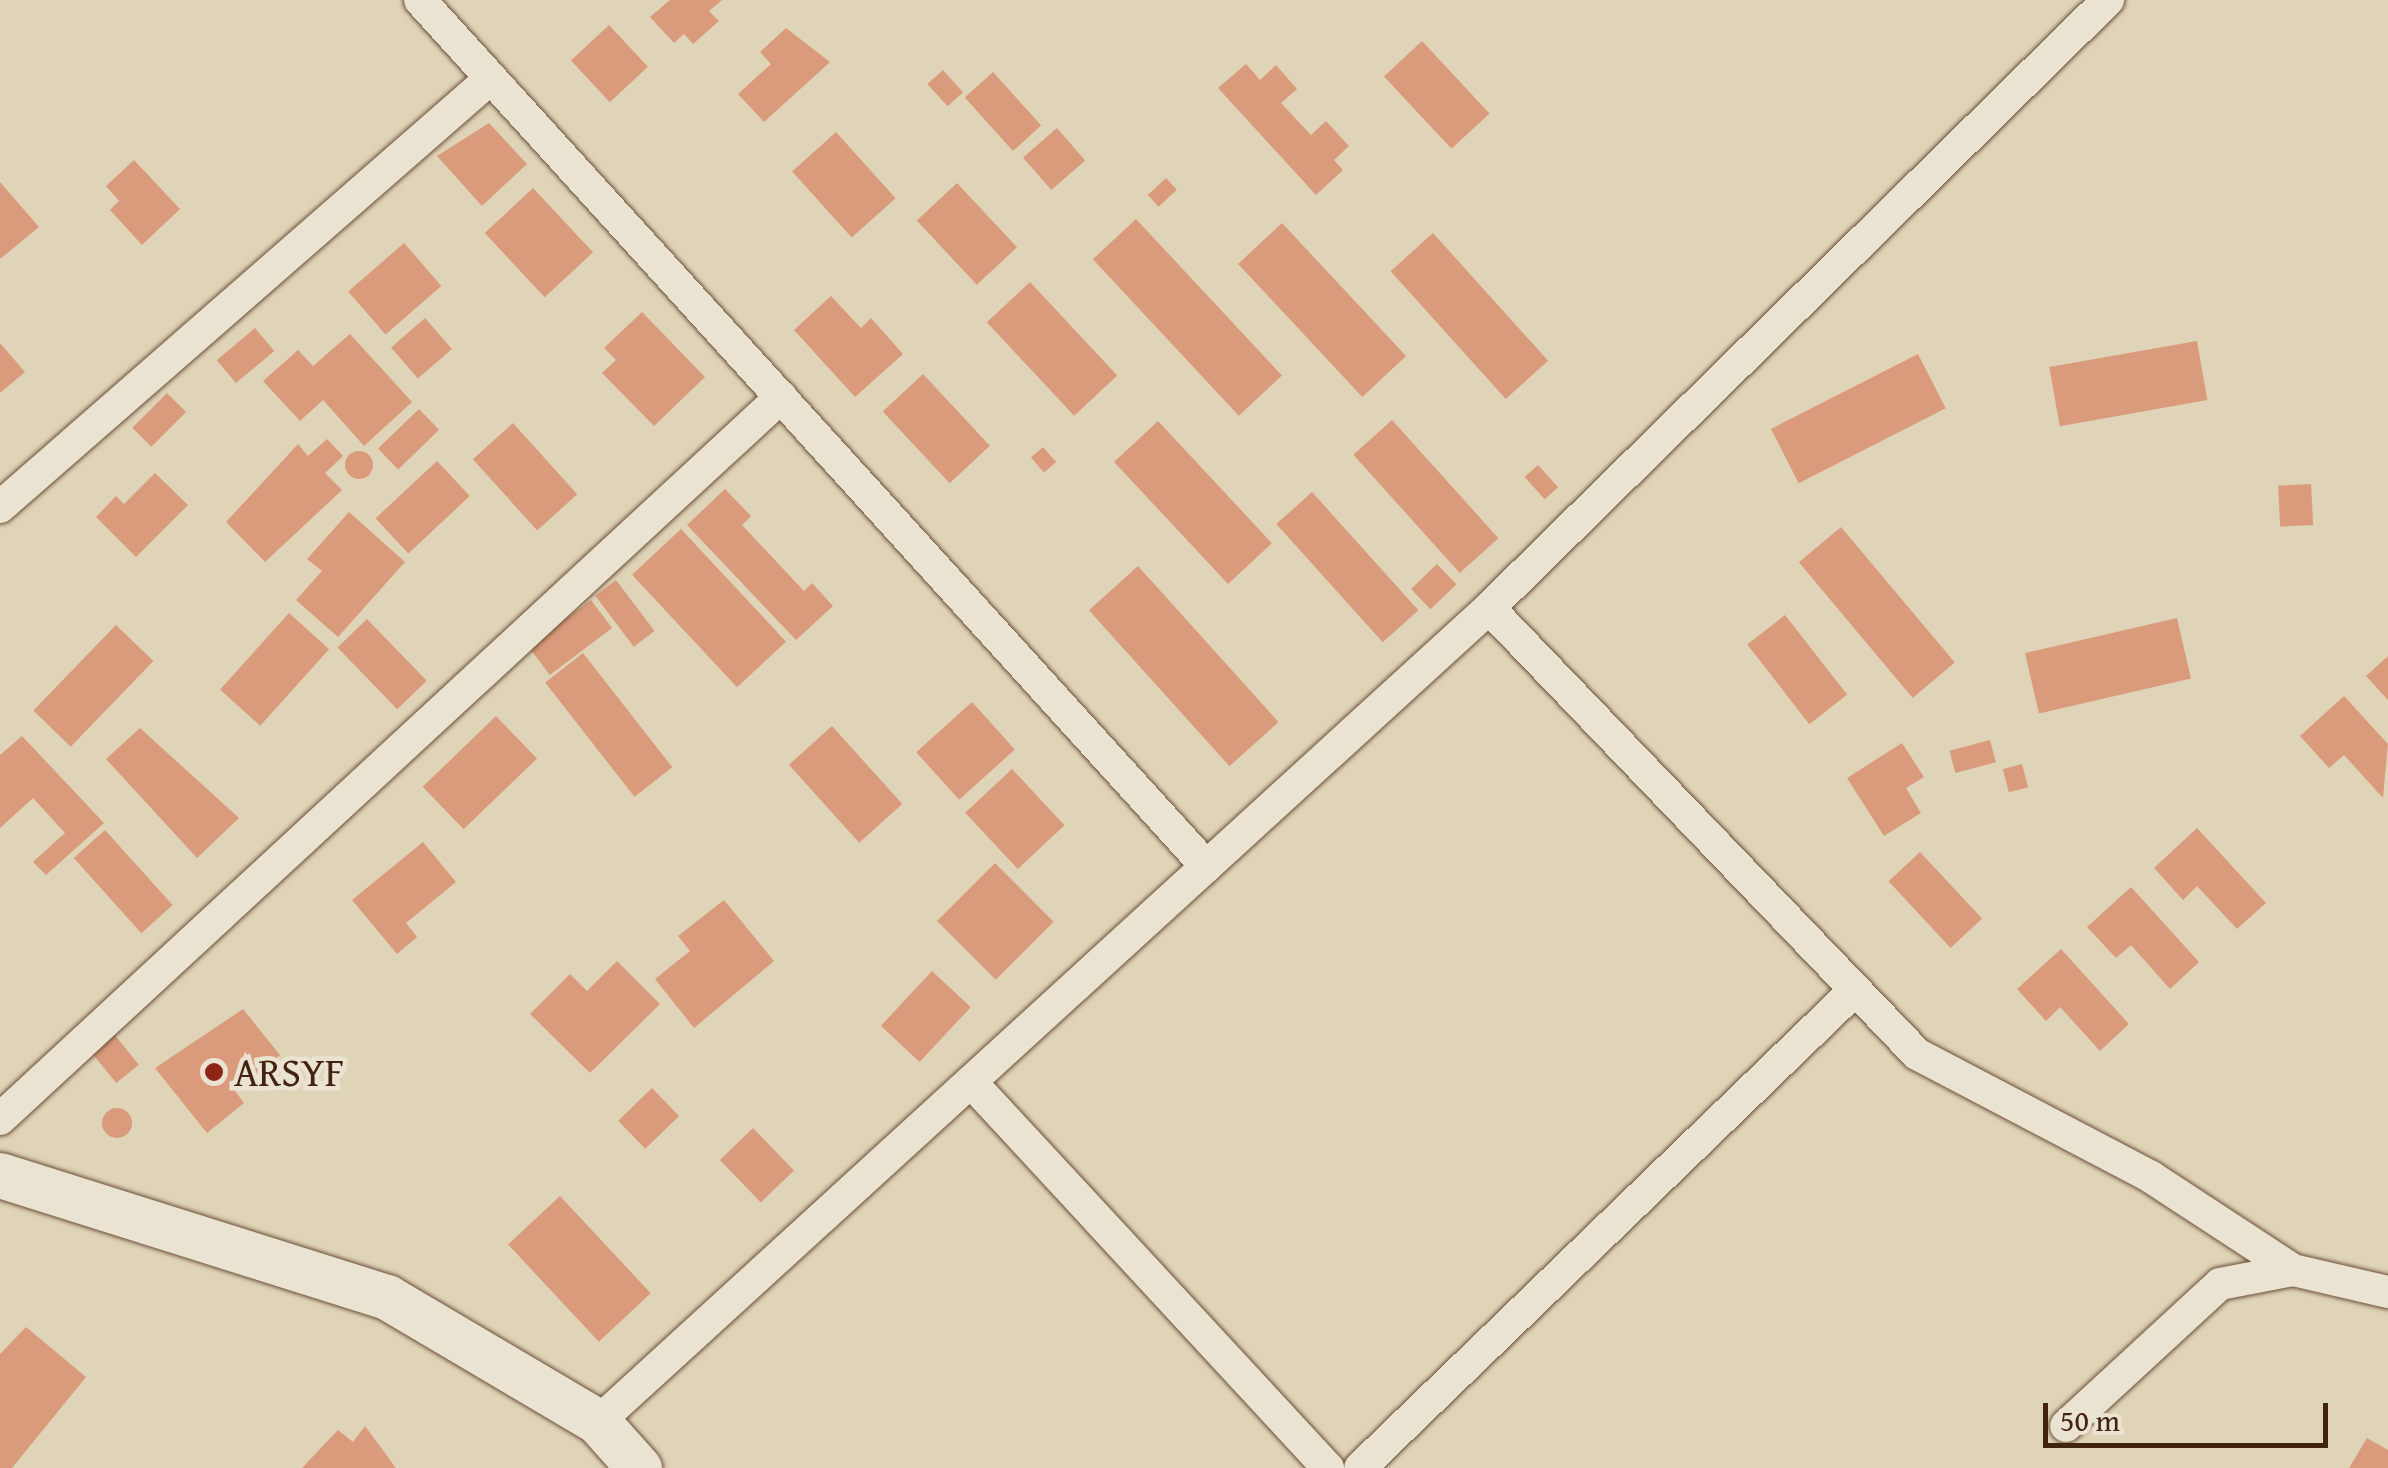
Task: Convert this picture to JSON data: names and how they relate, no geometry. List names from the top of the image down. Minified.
{"places":["ARSYF"],"scale_bar":"50 m"}
